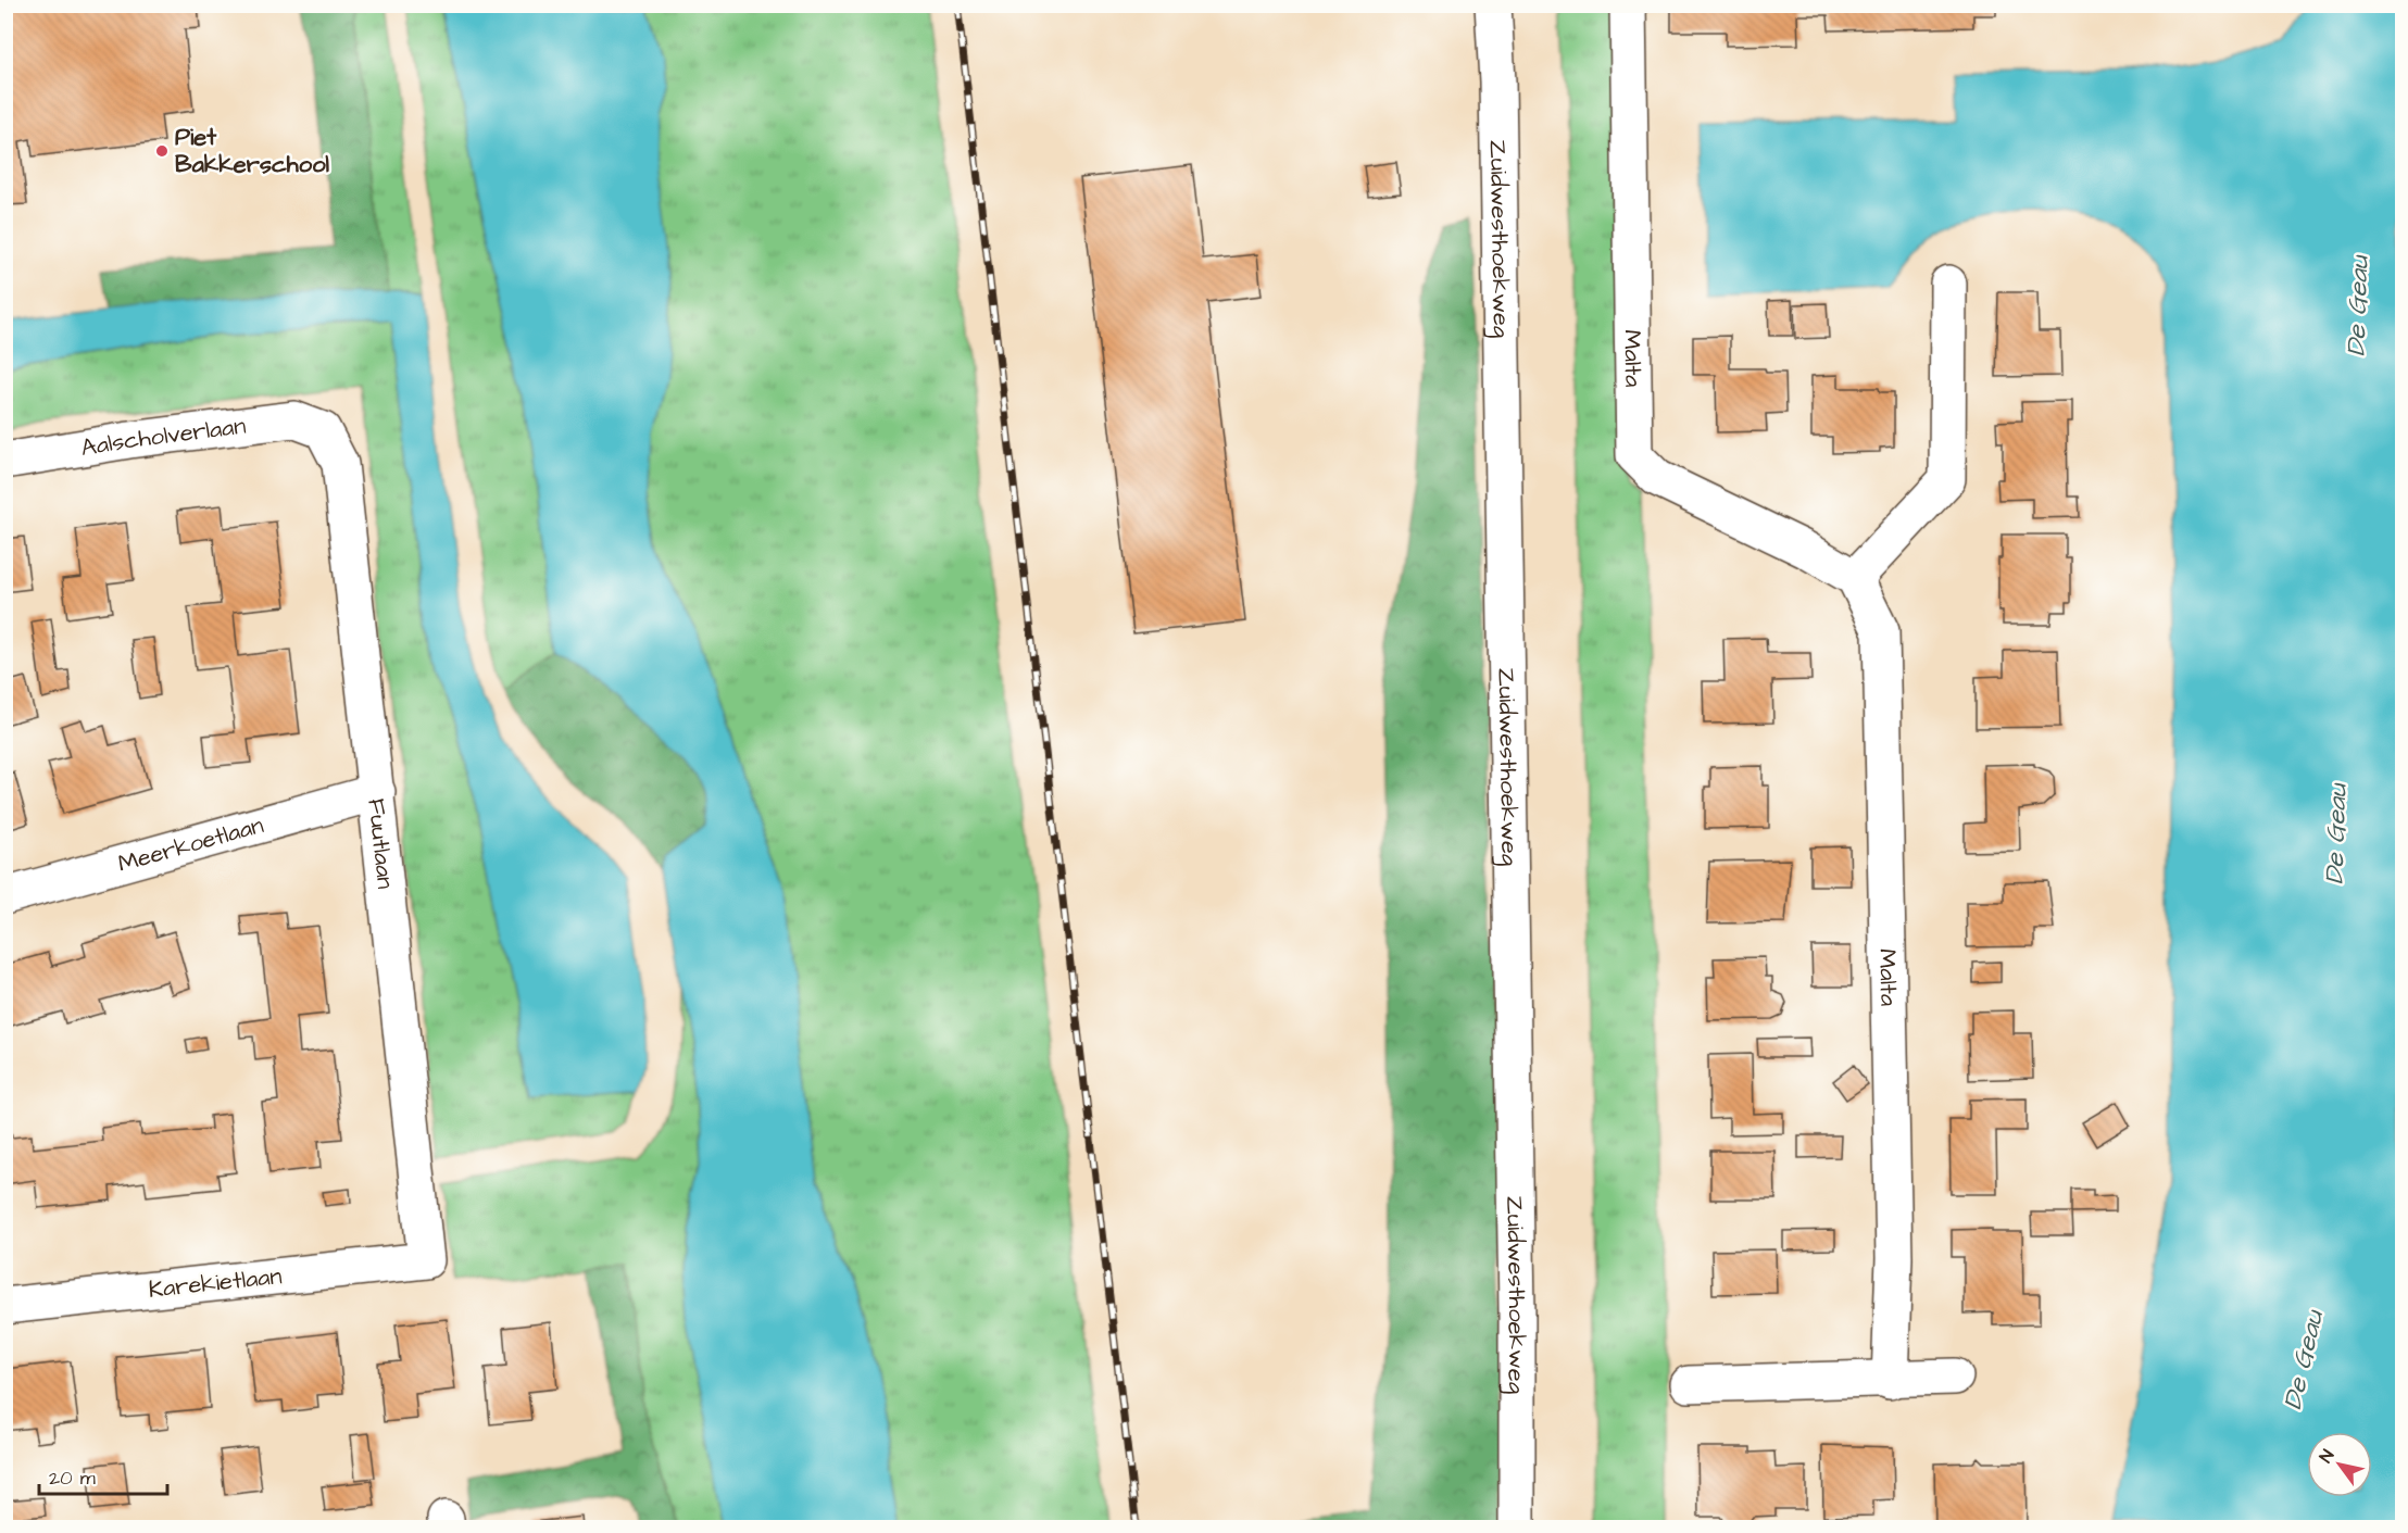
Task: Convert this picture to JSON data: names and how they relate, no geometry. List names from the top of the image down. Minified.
{"streets":{"street":["Zuidwesthoekweg","Malta","Aalscholverlaan","Fuutlaan","Meerkoetlaan","Karekietlaan"]},"crossings":[["Aalscholverlaan","Fuutlaan"],["Fuutlaan","Meerkoetlaan"],["Fuutlaan","Karekietlaan"]],"water":["De Geau"],"places":["Piet Bakkerschool"],"scale_bar":"20 m","north":"top left"}
